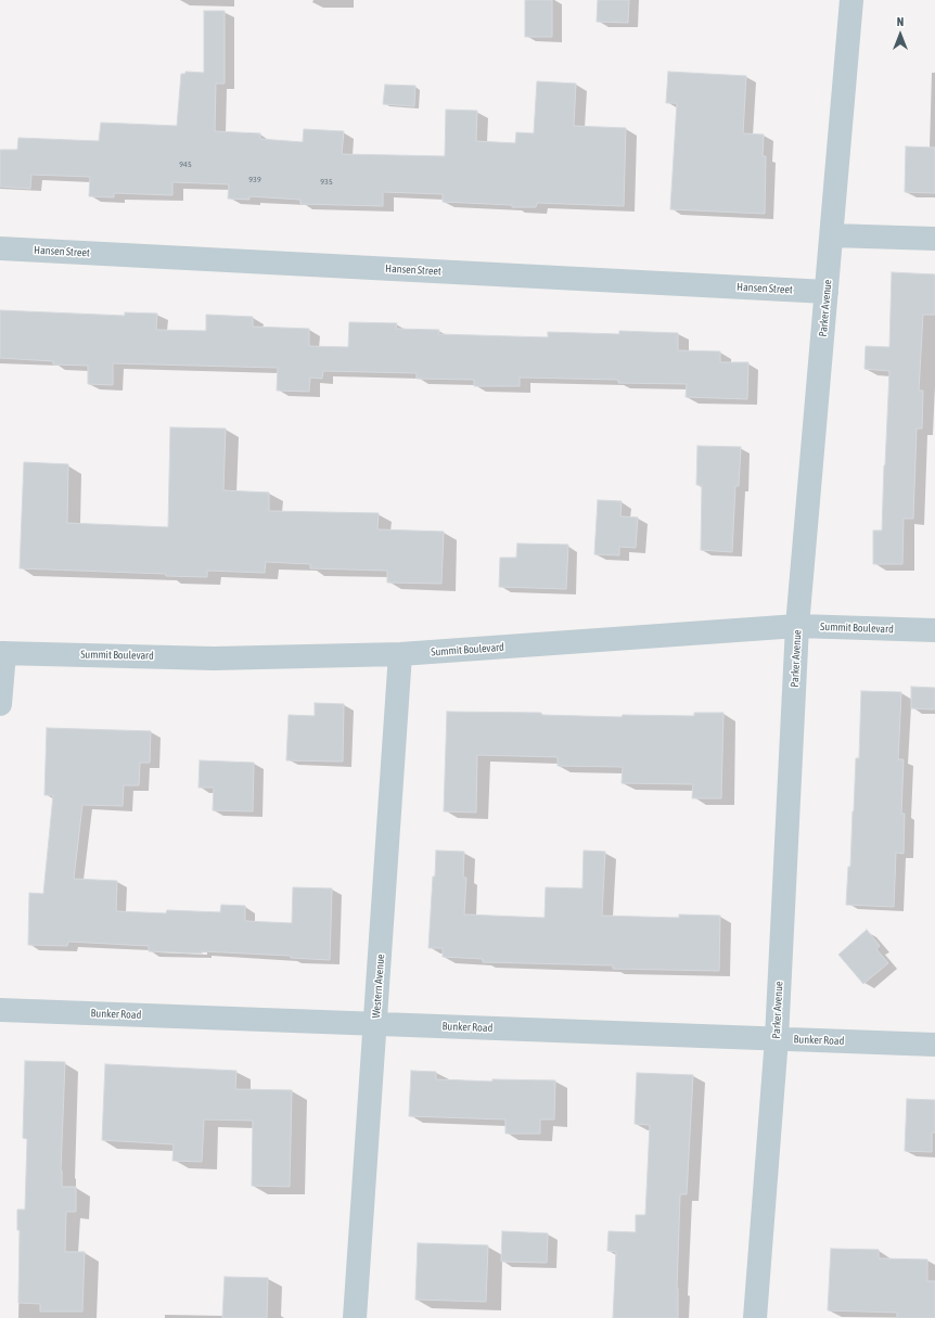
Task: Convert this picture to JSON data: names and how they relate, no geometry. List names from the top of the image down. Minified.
{"streets":{"street":["Hansen Street","Parker Avenue","Summit Boulevard","Western Avenue","Bunker Road"]},"crossings":[["Hansen Street","Parker Avenue"],["Parker Avenue","Summit Boulevard"],["Parker Avenue","Bunker Road"],["Summit Boulevard","Western Avenue"],["Western Avenue","Bunker Road"]],"house_numbers":["945","939","935"],"north":"top"}
